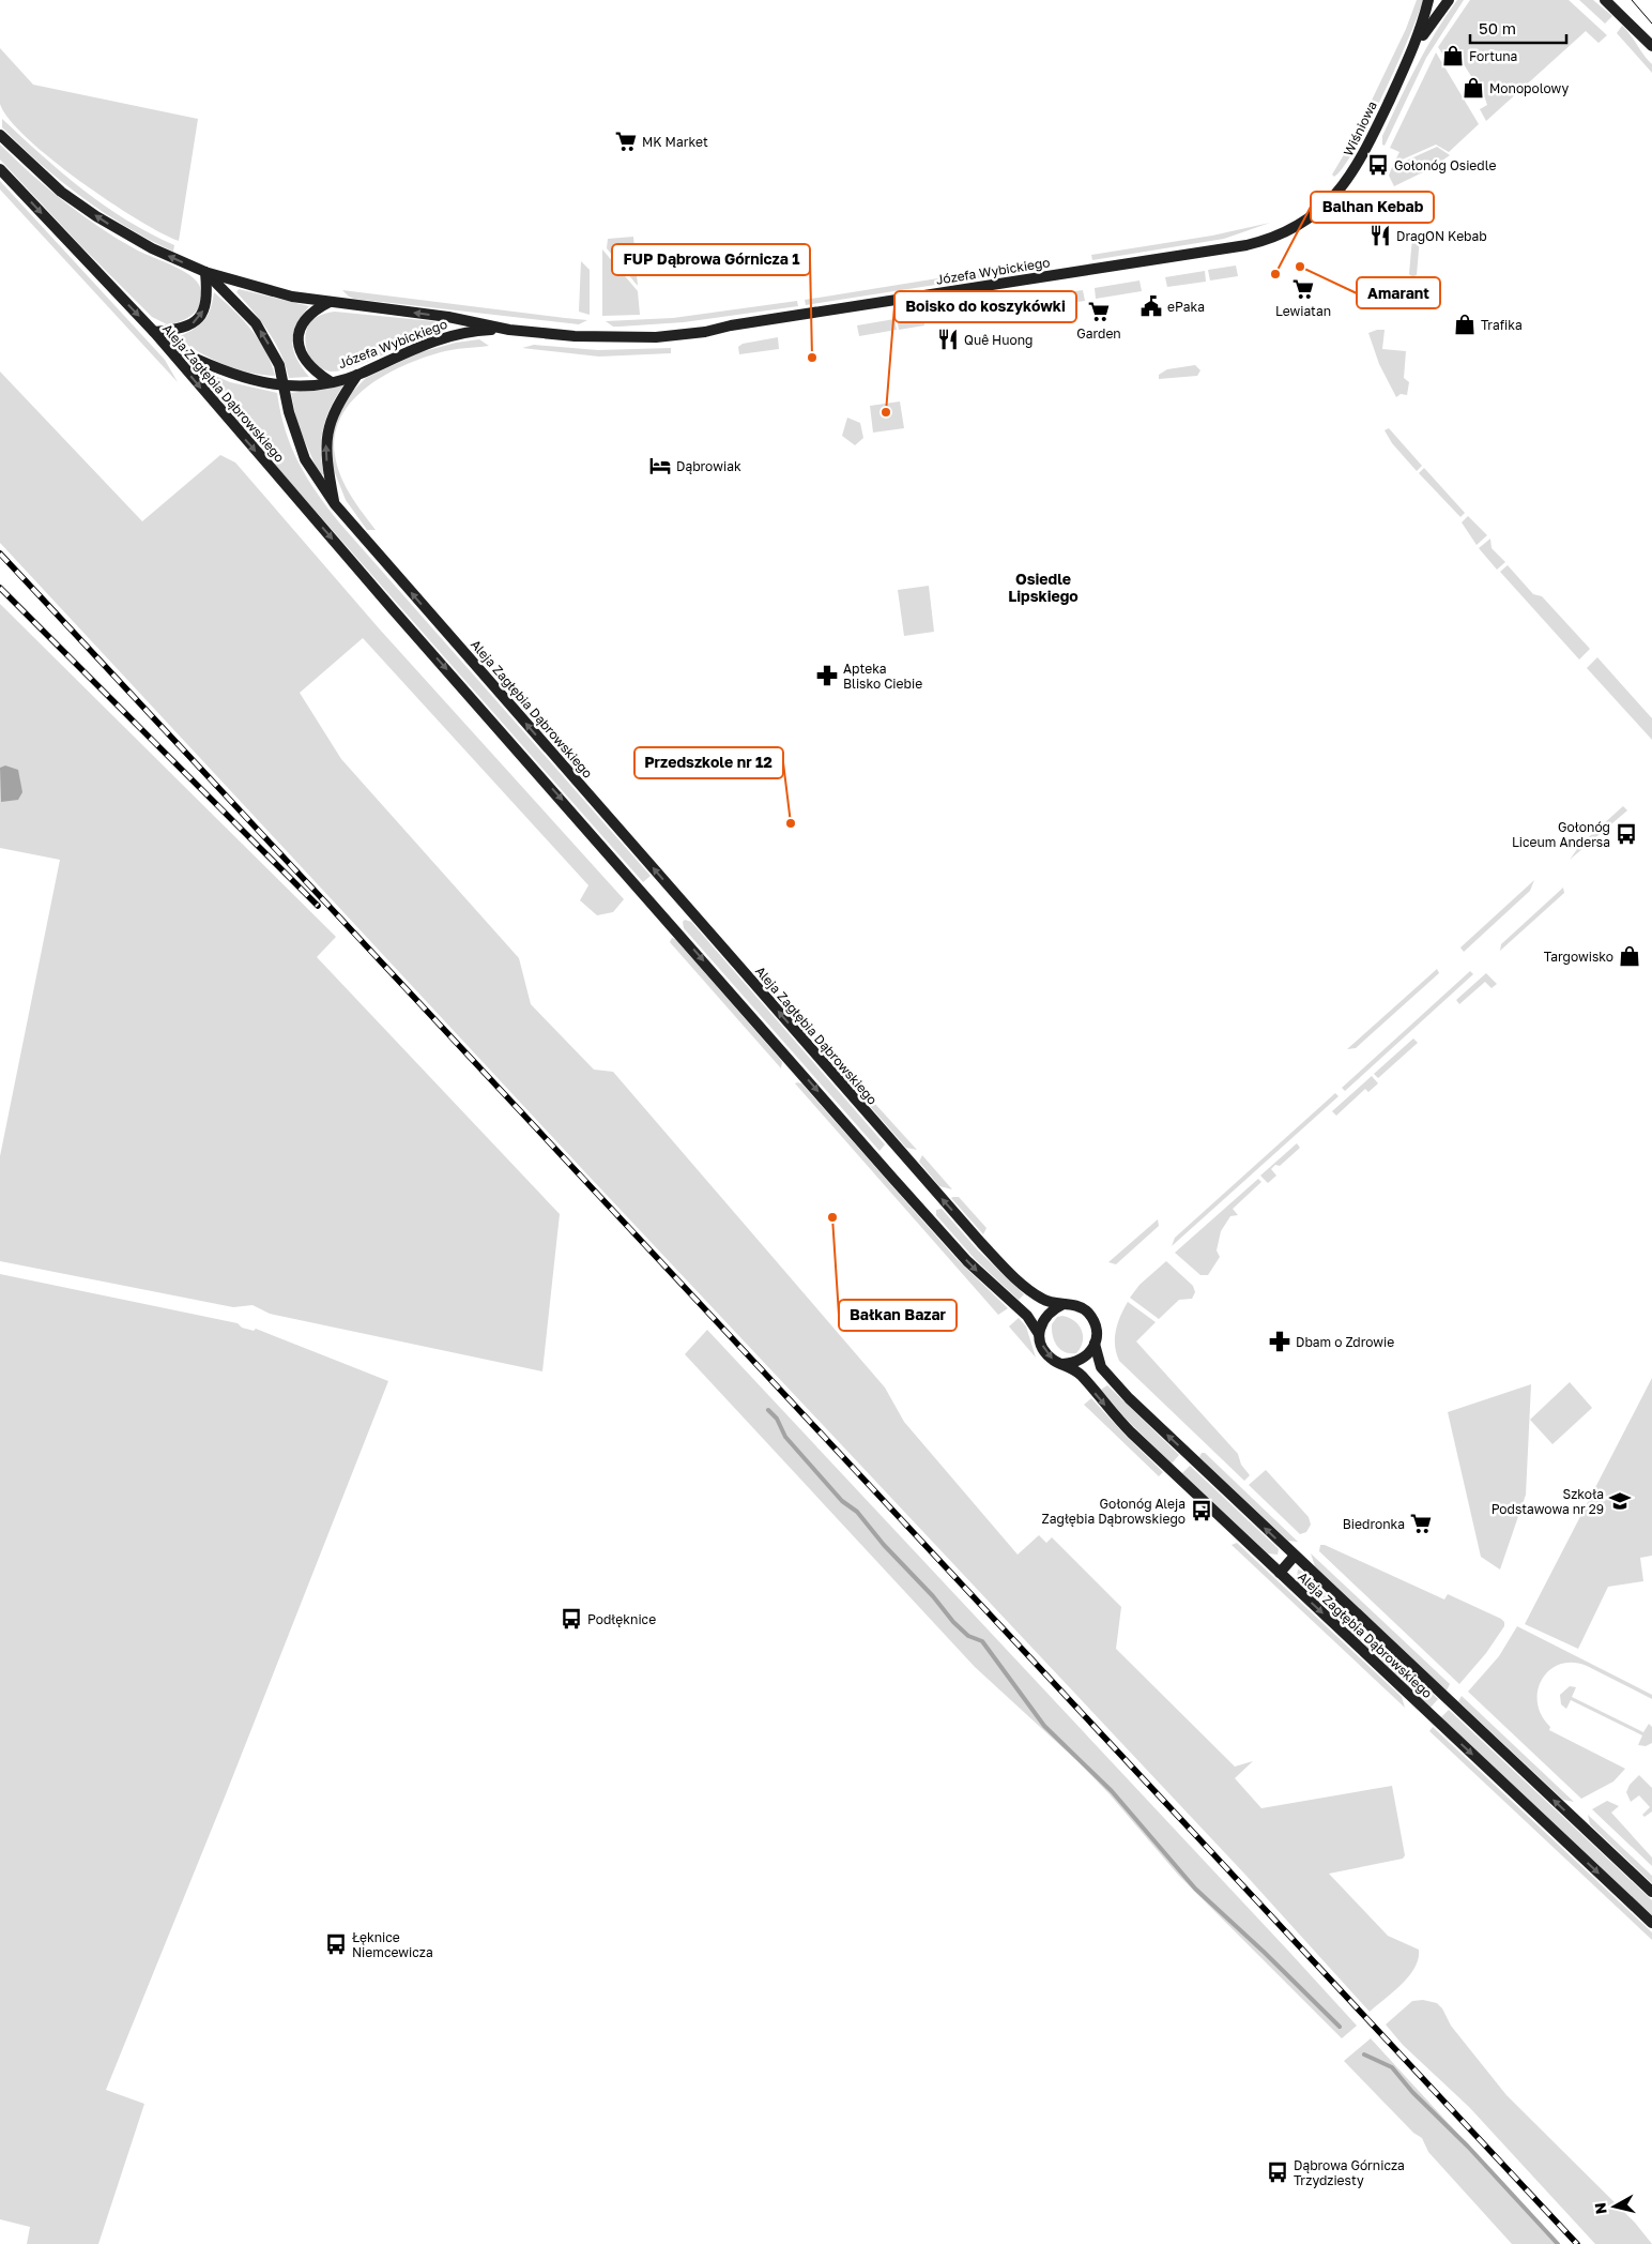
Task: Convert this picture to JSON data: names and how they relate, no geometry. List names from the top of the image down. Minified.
{"streets":{"street":["Wiśniowa","Józefa Wybickiego","Aleja Zagłębia Dąbrowskiego"]},"crossings":[["Wiśniowa","Józefa Wybickiego"],["Józefa Wybickiego","Aleja Zagłębia Dąbrowskiego"]],"districts":["Osiedle Lipskiego"],"places":{"shop":["Fortuna","Monopolowy","Trafika","Targowisko"],"supermarket":["MK Market","Lewiatan","Garden","Biedronka"],"bus stop":["Gołonóg Osiedle","Gołonóg Liceum Andersa","Gołonóg Aleja Zagłębia Dąbrowskiego","Podłęknice","Łęknice Niemcewicza","Dąbrowa Górnicza Trzydziesty"],"restaurant":["DragON Kebab","Quê Huong"],"other":["Amarant","Balhan Kebab","FUP Dąbrowa Górnicza 1","Boisko do koszykówki","Przedszkole nr 12","Bałkan Bazar"],"public building":["ePaka"],"hotel":["Dąbrowiak"],"pharmacy":["Apteka Blisko Ciebie","Dbam o Zdrowie"],"school or university":["Szkoła Podstawowa nr 29"]},"scale_bar":"50 m","north":"left"}
